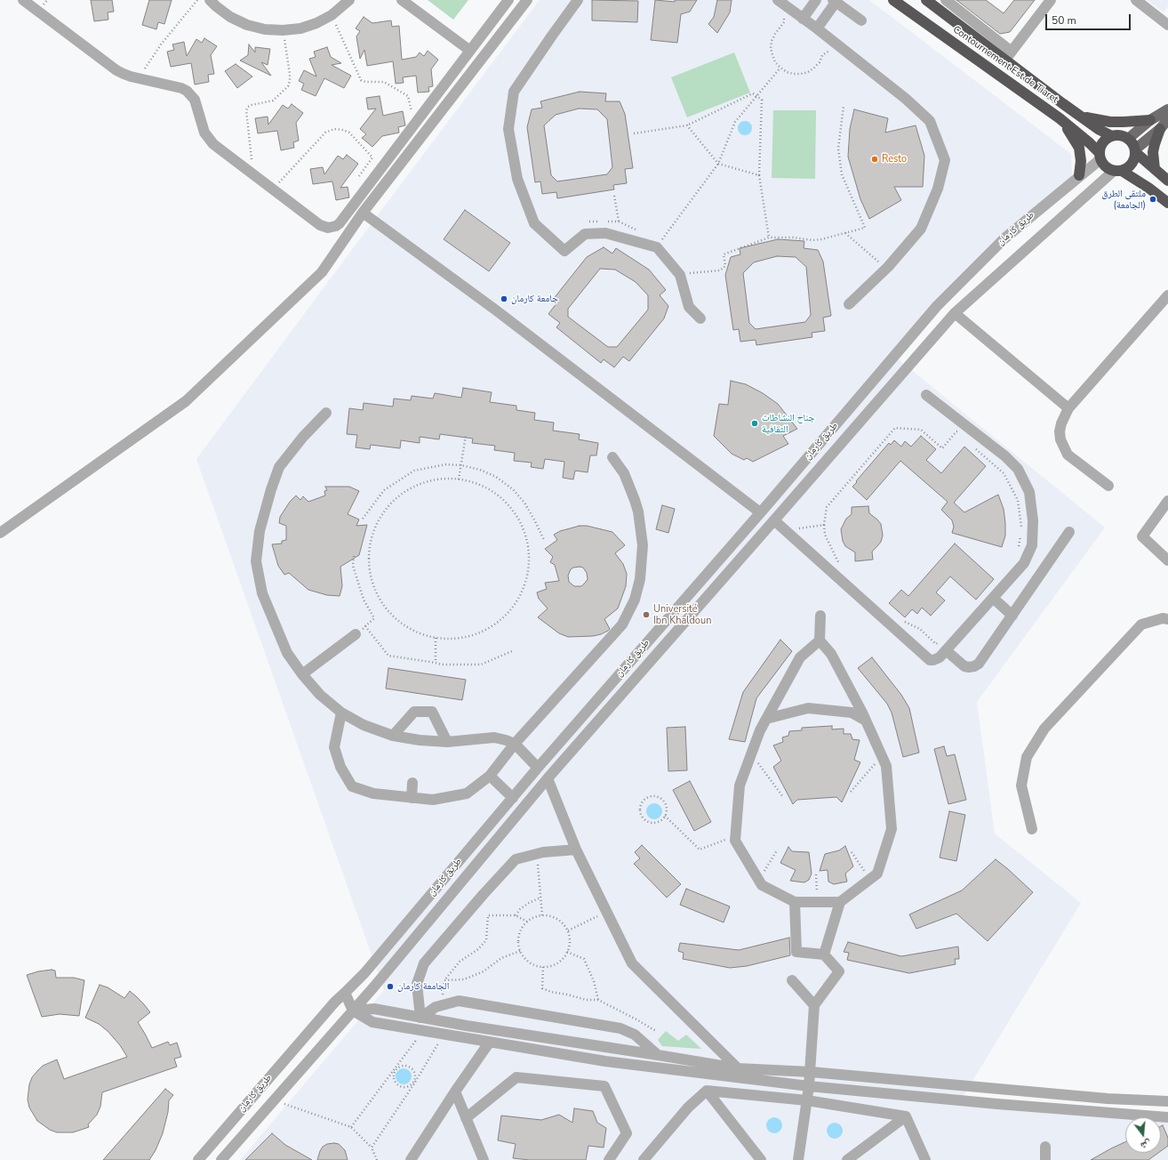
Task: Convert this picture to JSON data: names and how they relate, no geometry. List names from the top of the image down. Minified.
{"streets":{"highway":["Contournement Est de Tiaret"],"street":["طريق كارمان"]},"crossings":[["Contournement Est de Tiaret","طريق كارمان"]],"places":["Resto","ملتقى الطرق (الجامعة)","جامعة كارمان","جناح النشاطات الثقافية","Université Ibn Khaldoun","الجامعة كارمان"],"scale_bar":"50 m","north":"bottom"}
